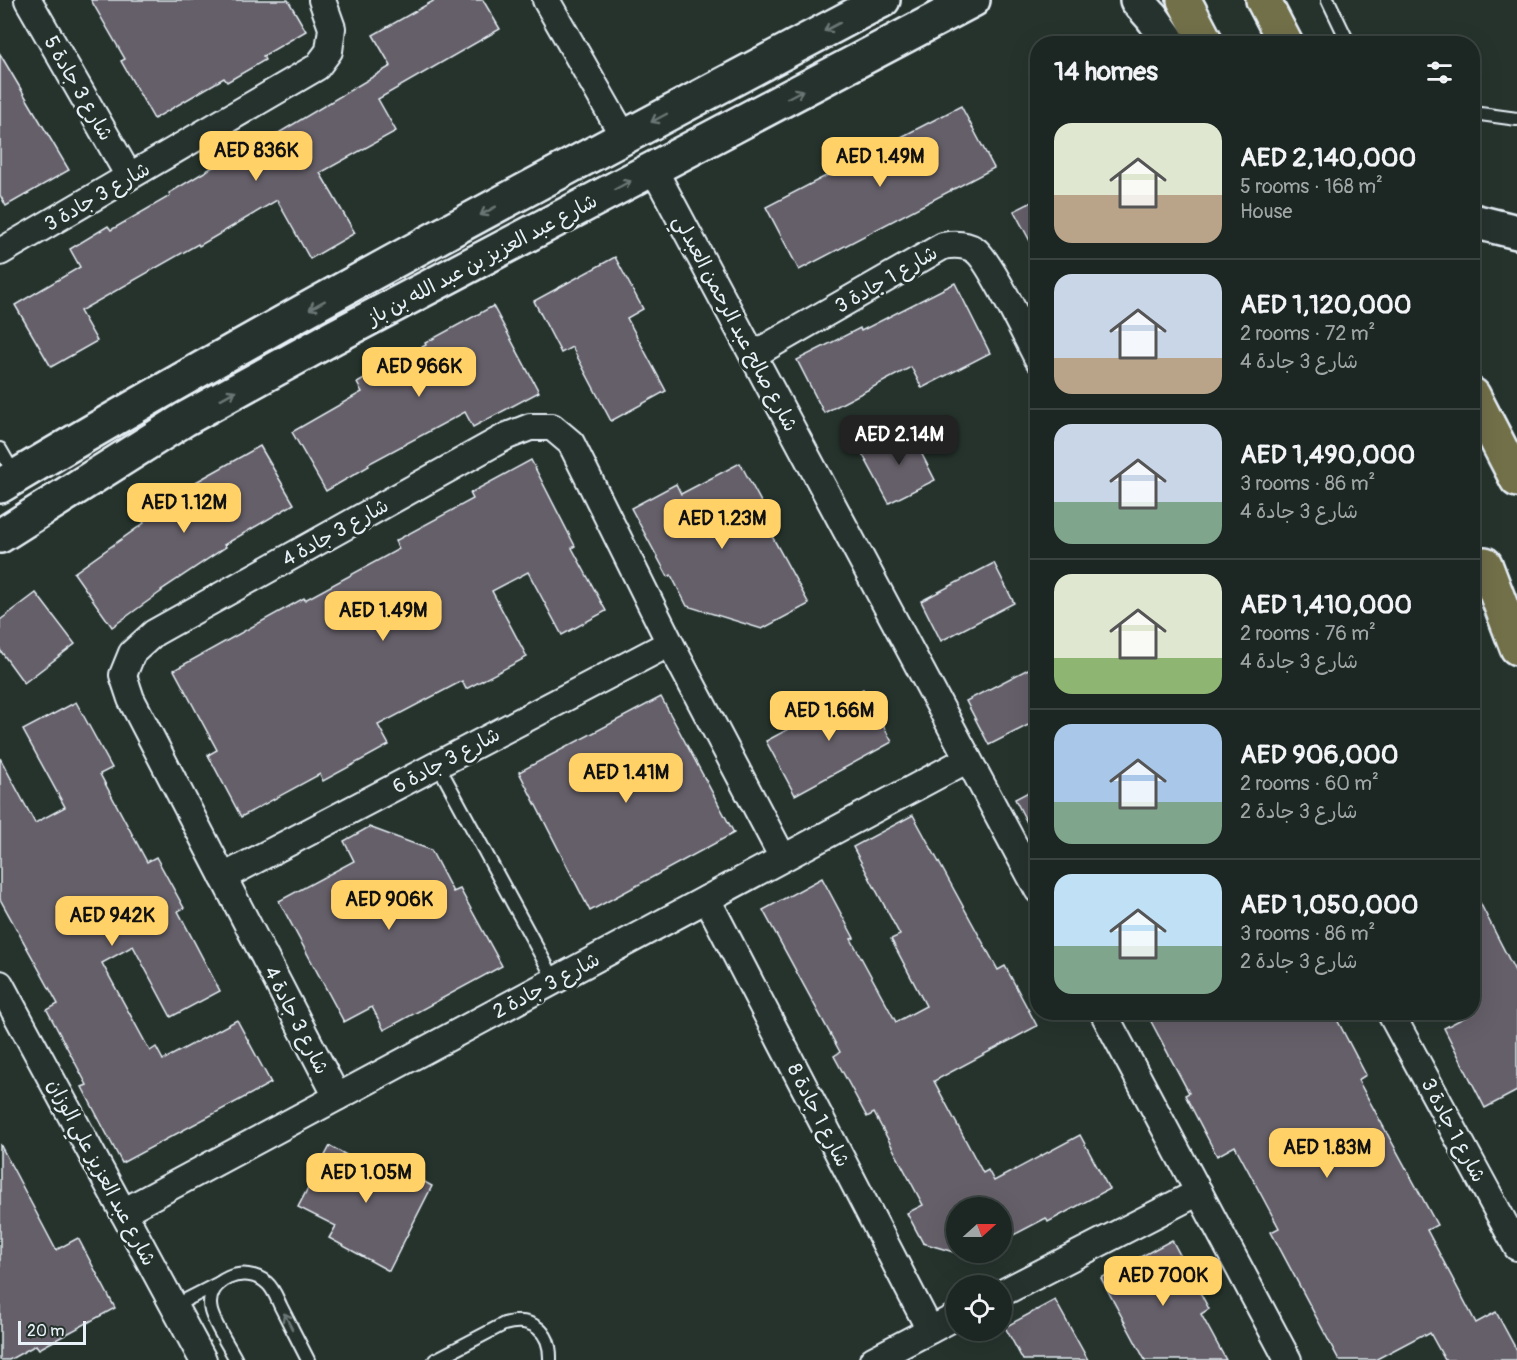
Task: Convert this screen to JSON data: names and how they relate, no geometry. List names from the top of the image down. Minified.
{"streets":{"street":["شارع 3 جادة 5","شارع 3 جادة 3","شارع عبد العزيز بن عبد الله بن باز","شارع 1 جادة 3","شارع صالح عبد الرحمن العبدلي","شارع 3 جادة 4","شارع 3 جادة 6","شارع 3 جادة 2","شارع 1 جادة 8","شارع عبد العزيز علي الوزان"]},"crossings":[["شارع 3 جادة 5","شارع 3 جادة 3"],["شارع عبد العزيز بن عبد الله بن باز","شارع صالح عبد الرحمن العبدلي"],["شارع 1 جادة 3","شارع صالح عبد الرحمن العبدلي"],["شارع صالح عبد الرحمن العبدلي","شارع 3 جادة 2"],["شارع 3 جادة 4","شارع 3 جادة 6"],["شارع 3 جادة 4","شارع 3 جادة 2"],["شارع 3 جادة 2","شارع 1 جادة 8"],["شارع 3 جادة 2","شارع عبد العزيز علي الوزان"]],"scale_bar":"20 m","north":"right","page":{"heading":"14 homes","list":[{"name":"AED 2,140,000","note":"5 rooms · 168 m² · House"},{"name":"AED 1,120,000","note":"2 rooms · 72 m² · شارع 3 جادة 4"},{"name":"AED 1,490,000","note":"3 rooms · 86 m² · شارع 3 جادة 4"},{"name":"AED 1,410,000","note":"2 rooms · 76 m² · شارع 3 جادة 4"},{"name":"AED 906,000","note":"2 rooms · 60 m² · شارع 3 جادة 2"},{"name":"AED 1,050,000","note":"3 rooms · 86 m² · شارع 3 جادة 2"}],"price":["AED 836K","AED 1.49M","AED 966K","AED 2.14M","AED 1.12M","AED 1.23M","AED 1.49M","AED 1.66M","AED 1.41M","AED 906K","AED 942K","AED 1.83M","AED 1.05M","AED 700K"],"scale":"20 m"}}
